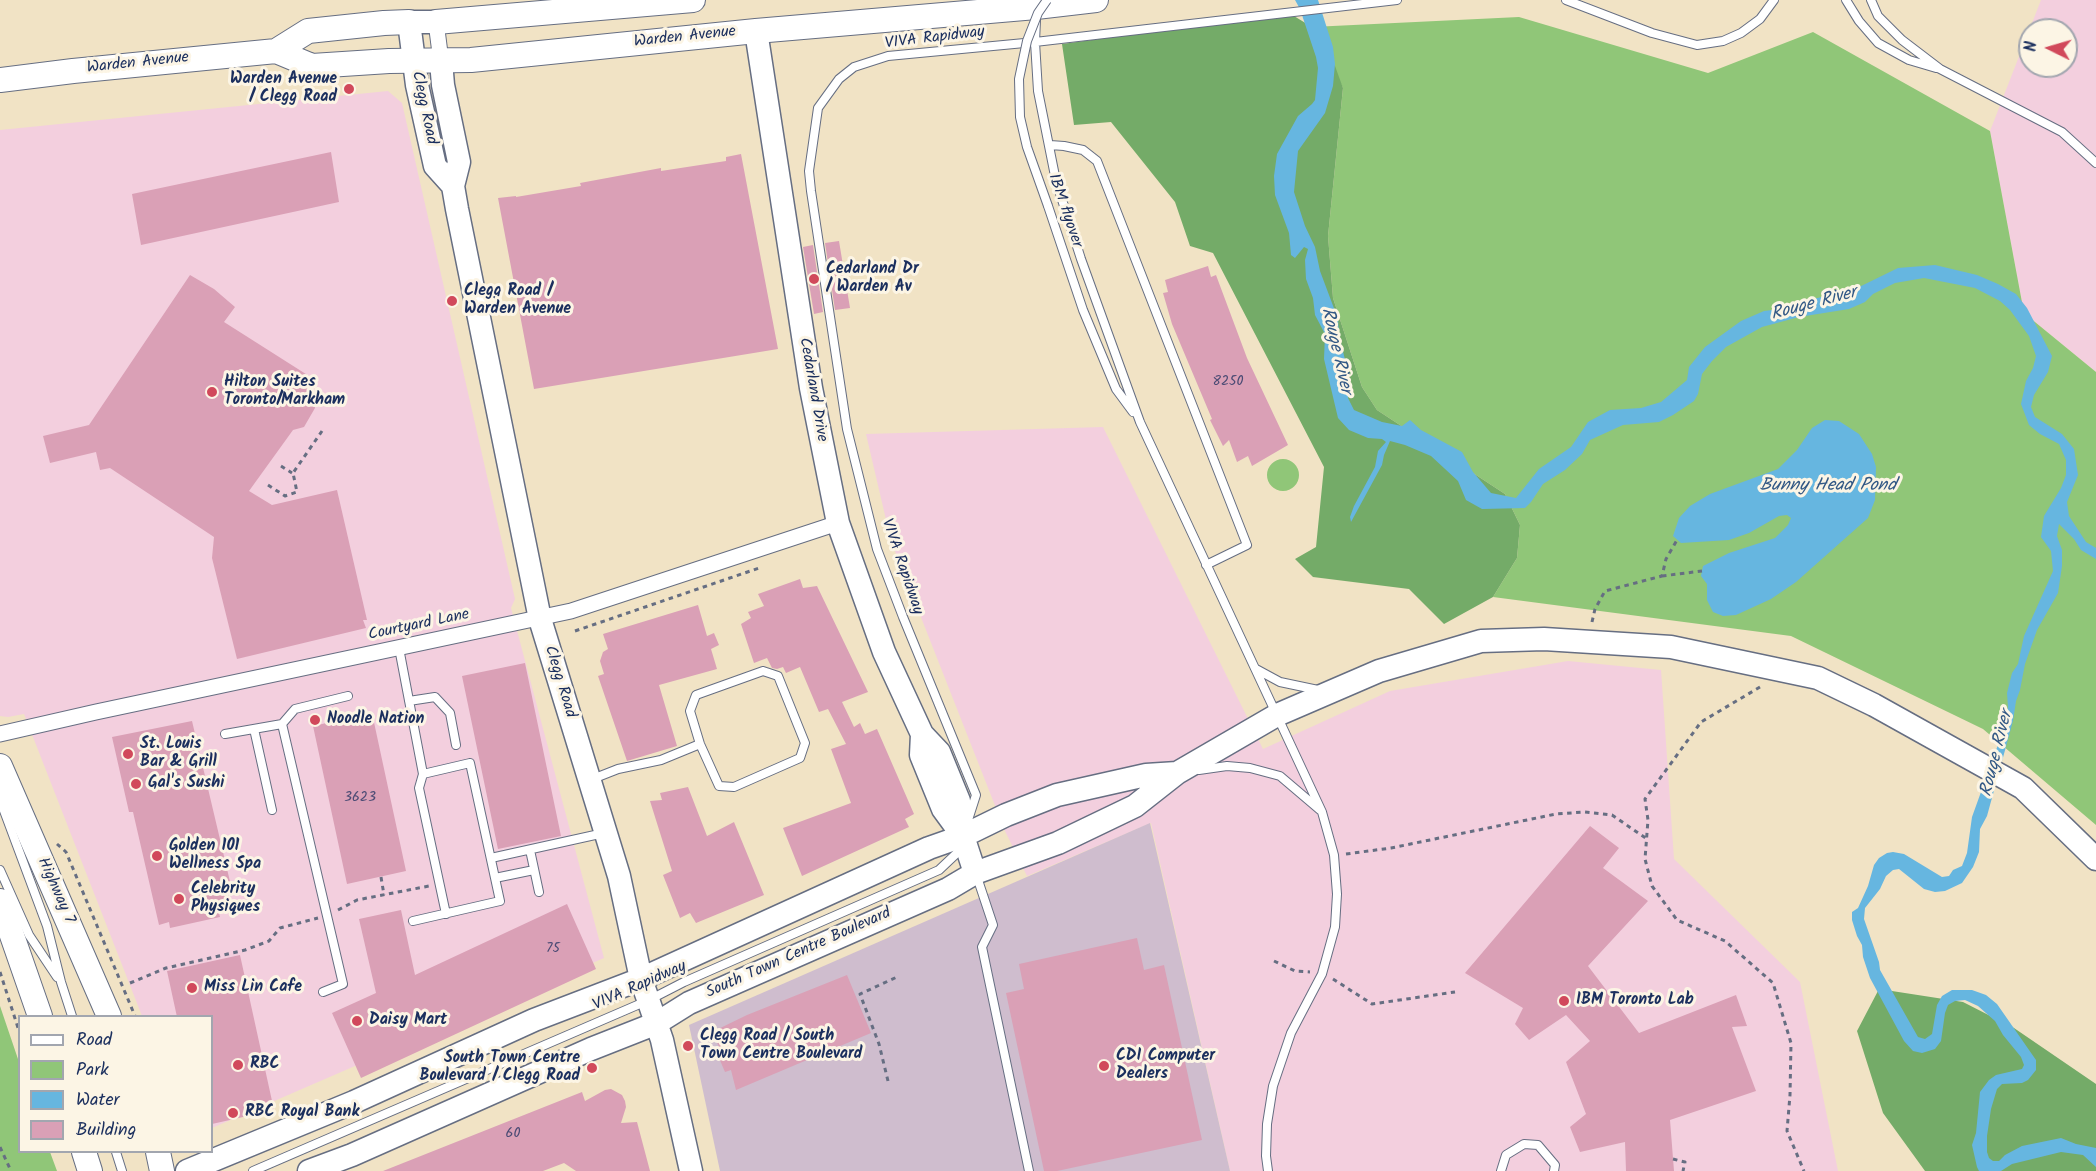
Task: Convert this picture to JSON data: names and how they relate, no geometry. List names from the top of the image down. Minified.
{"streets":{"main road":["Warden Avenue","Highway 7"],"street":["Clegg Road","Cedarland Drive","Courtyard Lane","South Town Centre Boulevard"],"lane":["VIVA Rapidway","IBM flyover"]},"crossings":[["Warden Avenue","Clegg Road"],["Warden Avenue","IBM flyover"],["Warden Avenue","Cedarland Drive"],["VIVA Rapidway","Clegg Road"],["VIVA Rapidway","Cedarland Drive"],["Clegg Road","Courtyard Lane"],["Clegg Road","South Town Centre Boulevard"],["Cedarland Drive","Courtyard Lane"],["Cedarland Drive","South Town Centre Boulevard"]],"water":["Rouge River","Bunny Head Pond"],"places":["Warden Avenue / Clegg Road","Cedarland Dr / Warden Av","Clegg Road / Warden Avenue","Hilton Suites Toronto/Markham","Noodle Nation","St. Louis Bar & Grill","Gal's Sushi","Golden 101 Wellness Spa","Celebrity Physiques","Miss Lin Cafe","IBM Toronto Lab","Daisy Mart","Clegg Road / South Town Centre Boulevard","RBC","CDI Computer Dealers","South Town Centre Boulevard / Clegg Road","RBC Royal Bank"],"house_numbers":["8250","3623","75","60"],"legend":["Road","Park","Water","Building"],"north":"left"}
